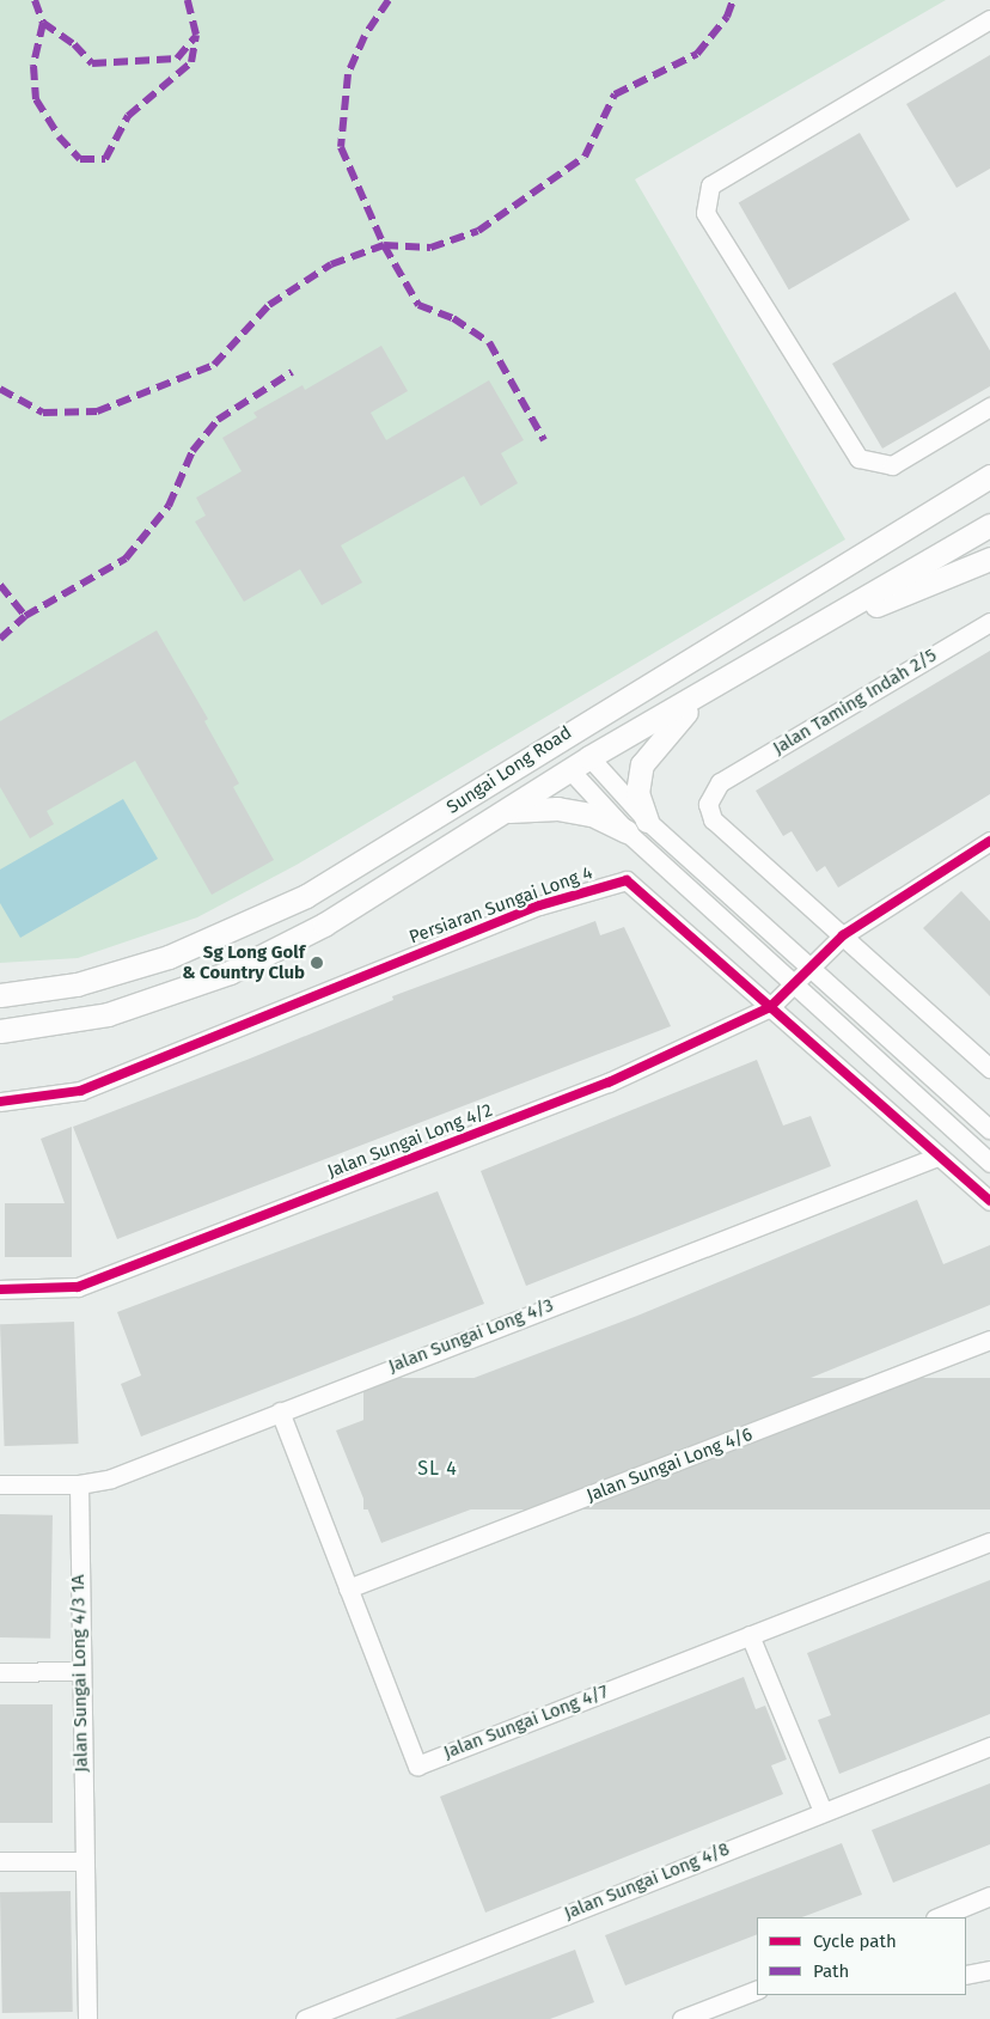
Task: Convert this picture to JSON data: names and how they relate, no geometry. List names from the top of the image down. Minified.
{"streets":{"street":["Jalan Taming Indah 2/5","Sungai Long Road","Persiaran Sungai Long 4","Jalan Sungai Long 4/2","Jalan Sungai Long 4/3","Jalan Sungai Long 4/6","Jalan Sungai Long 4/3 1A","Jalan Sungai Long 4/7","Jalan Sungai Long 4/8"]},"crossings":[["Jalan Taming Indah 2/5","Jalan Sungai Long 4/2"],["Persiaran Sungai Long 4","Jalan Sungai Long 4/2"],["Persiaran Sungai Long 4","Jalan Sungai Long 4/3"],["Jalan Sungai Long 4/3","Jalan Sungai Long 4/3 1A"],["Jalan Sungai Long 4/3","Jalan Sungai Long 4/7"],["Jalan Sungai Long 4/6","Jalan Sungai Long 4/7"]],"districts":["SL 4"],"places":["Sg Long Golf & Country Club"],"legend":["Cycle path","Path"]}
